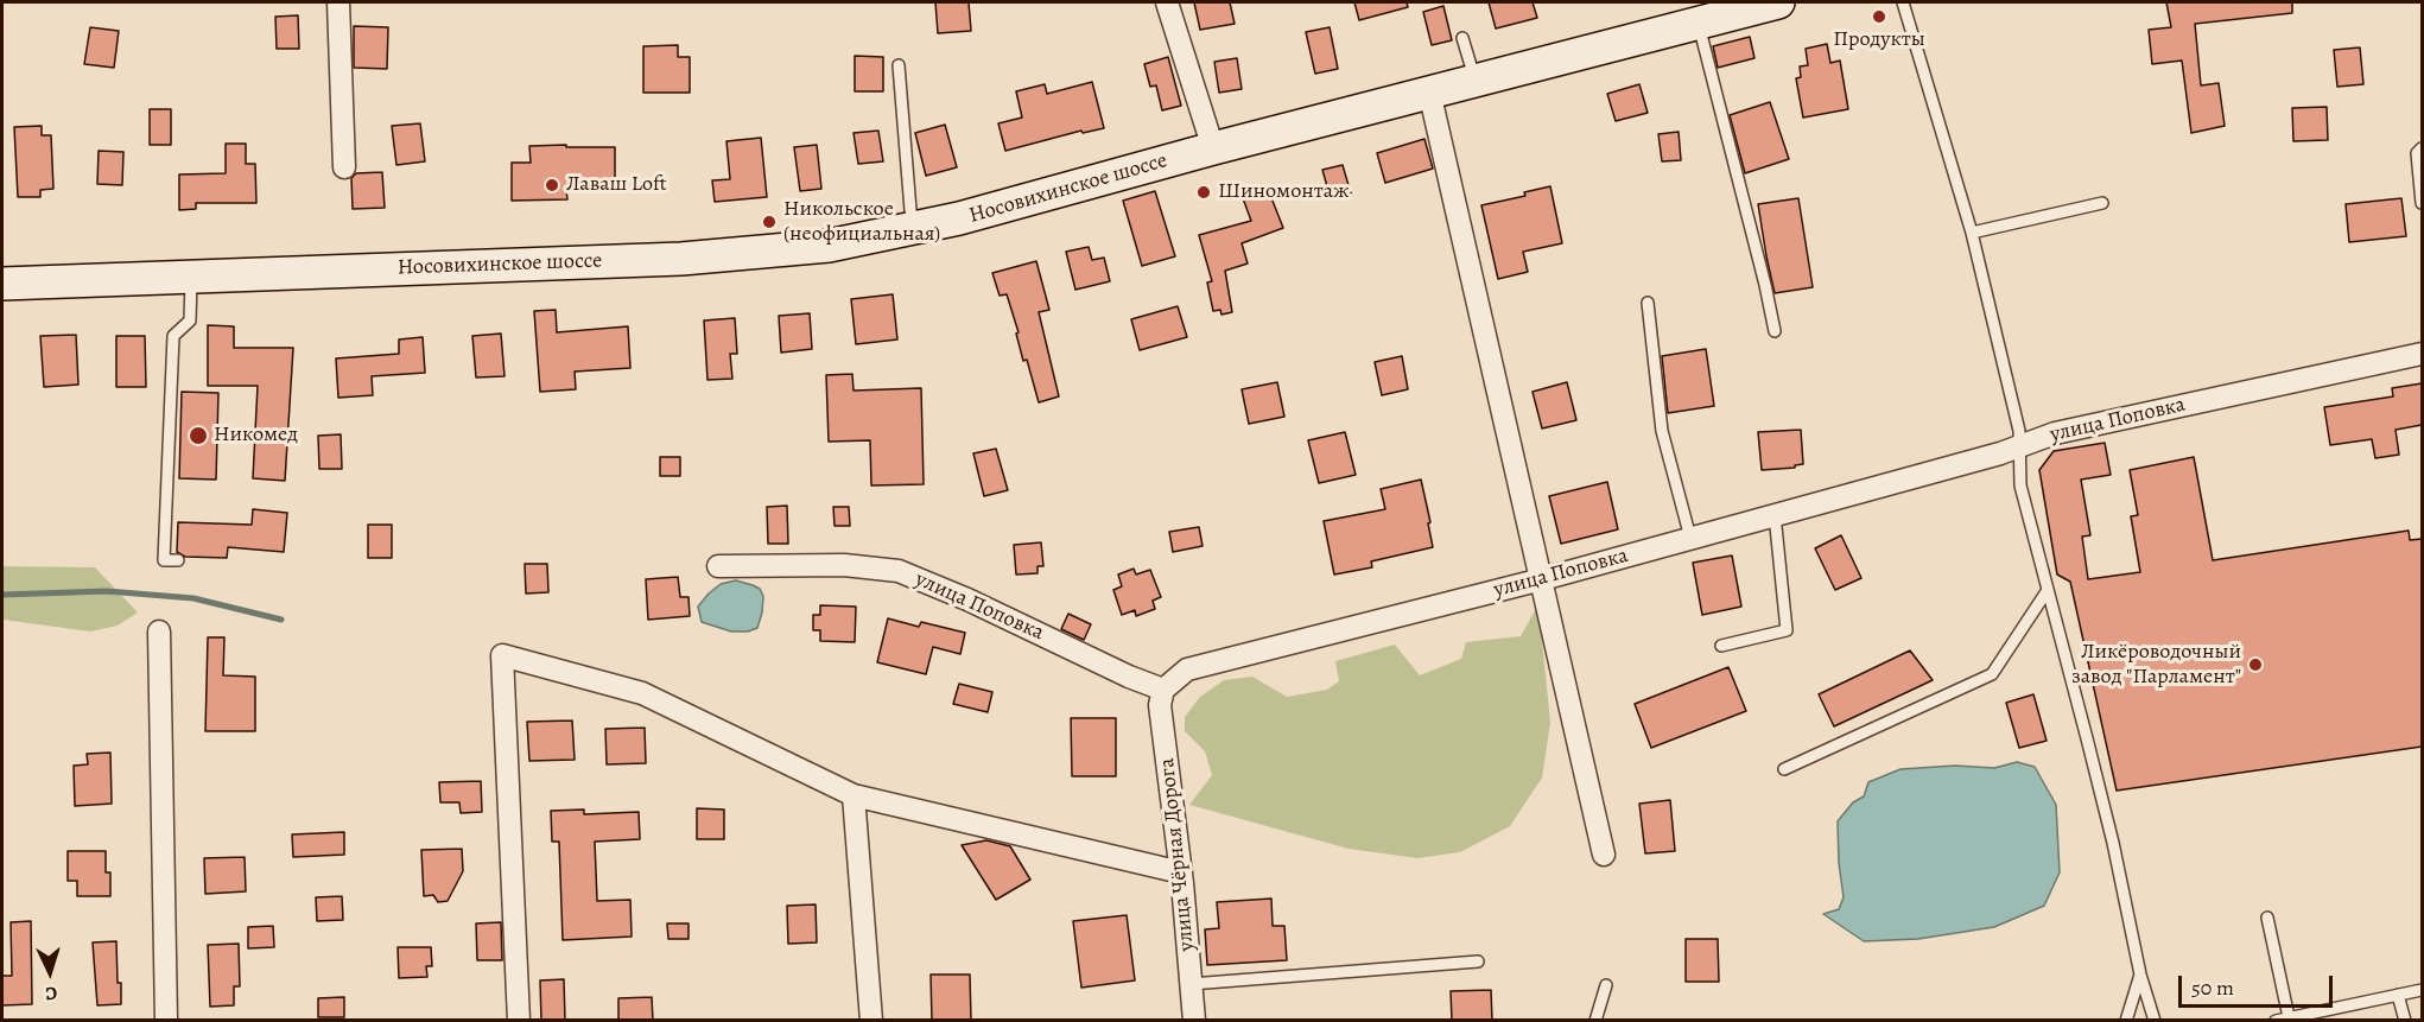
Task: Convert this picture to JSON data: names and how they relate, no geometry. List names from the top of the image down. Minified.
{"streets":{"main road":["Носовихинское шоссе"],"street":["улица Поповка","улица Чёрная Дорога"]},"crossings":[["улица Поповка","улица Чёрная Дорога"]],"places":["Продукты","Лаваш Loft","Шиномонтаж","Никольское (неофициальная)","Никомед","Ликёроводочный завод \"Парламент\""],"scale_bar":"50 m","north":"bottom"}
